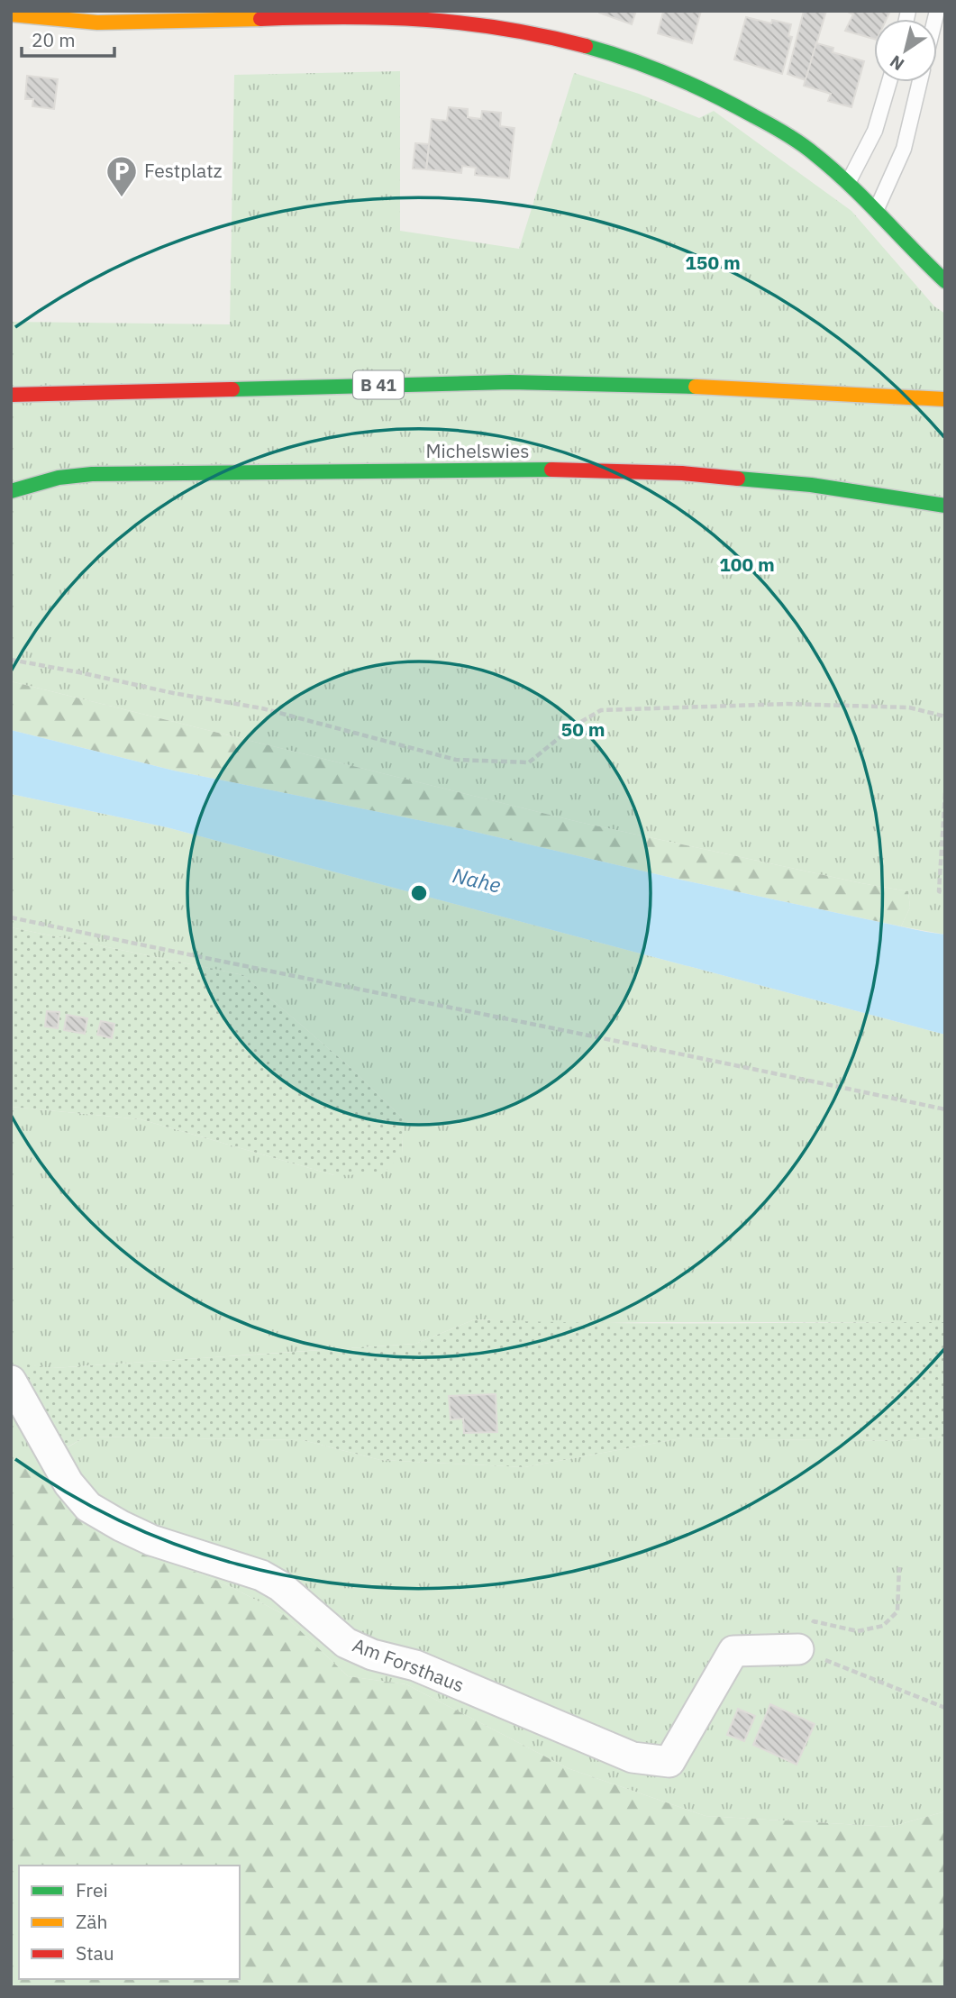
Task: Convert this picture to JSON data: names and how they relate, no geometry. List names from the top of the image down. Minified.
{"streets":{"street":["B 41","Michelswies","Am Forsthaus"]},"water":["Nahe"],"places":{"parking":["Festplatz"]},"legend":["Frei","Zäh","Stau"],"scale_bar":"20 m","north":"bottom left","rings":["150 m","100 m","50 m"]}
